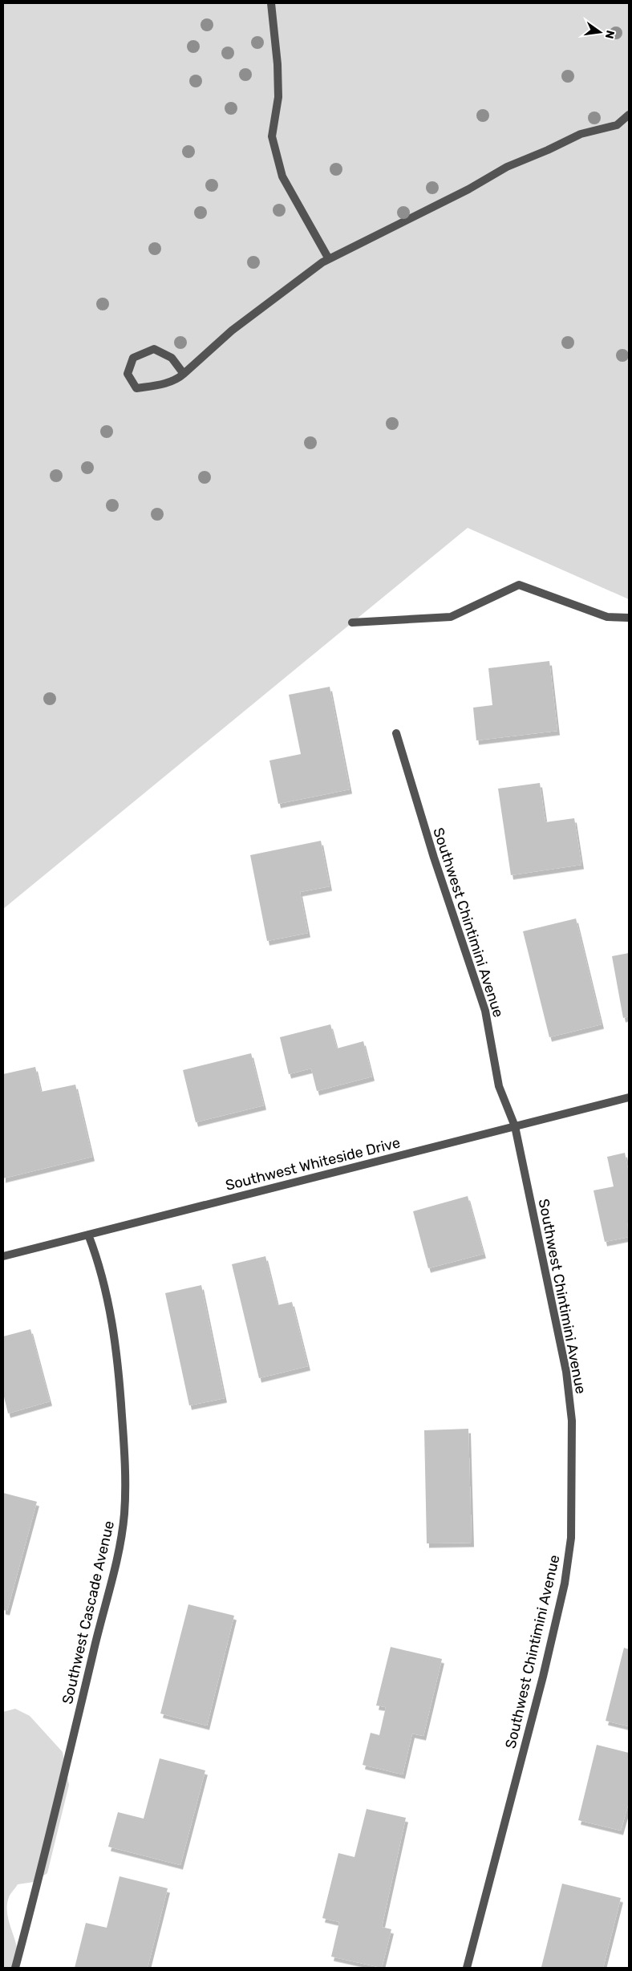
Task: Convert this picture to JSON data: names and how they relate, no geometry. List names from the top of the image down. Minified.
{"streets":{"street":["Southwest Chintimini Avenue","Southwest Whiteside Drive","Southwest Cascade Avenue"]},"crossings":[["Southwest Chintimini Avenue","Southwest Whiteside Drive"],["Southwest Whiteside Drive","Southwest Cascade Avenue"]],"north":"right"}
